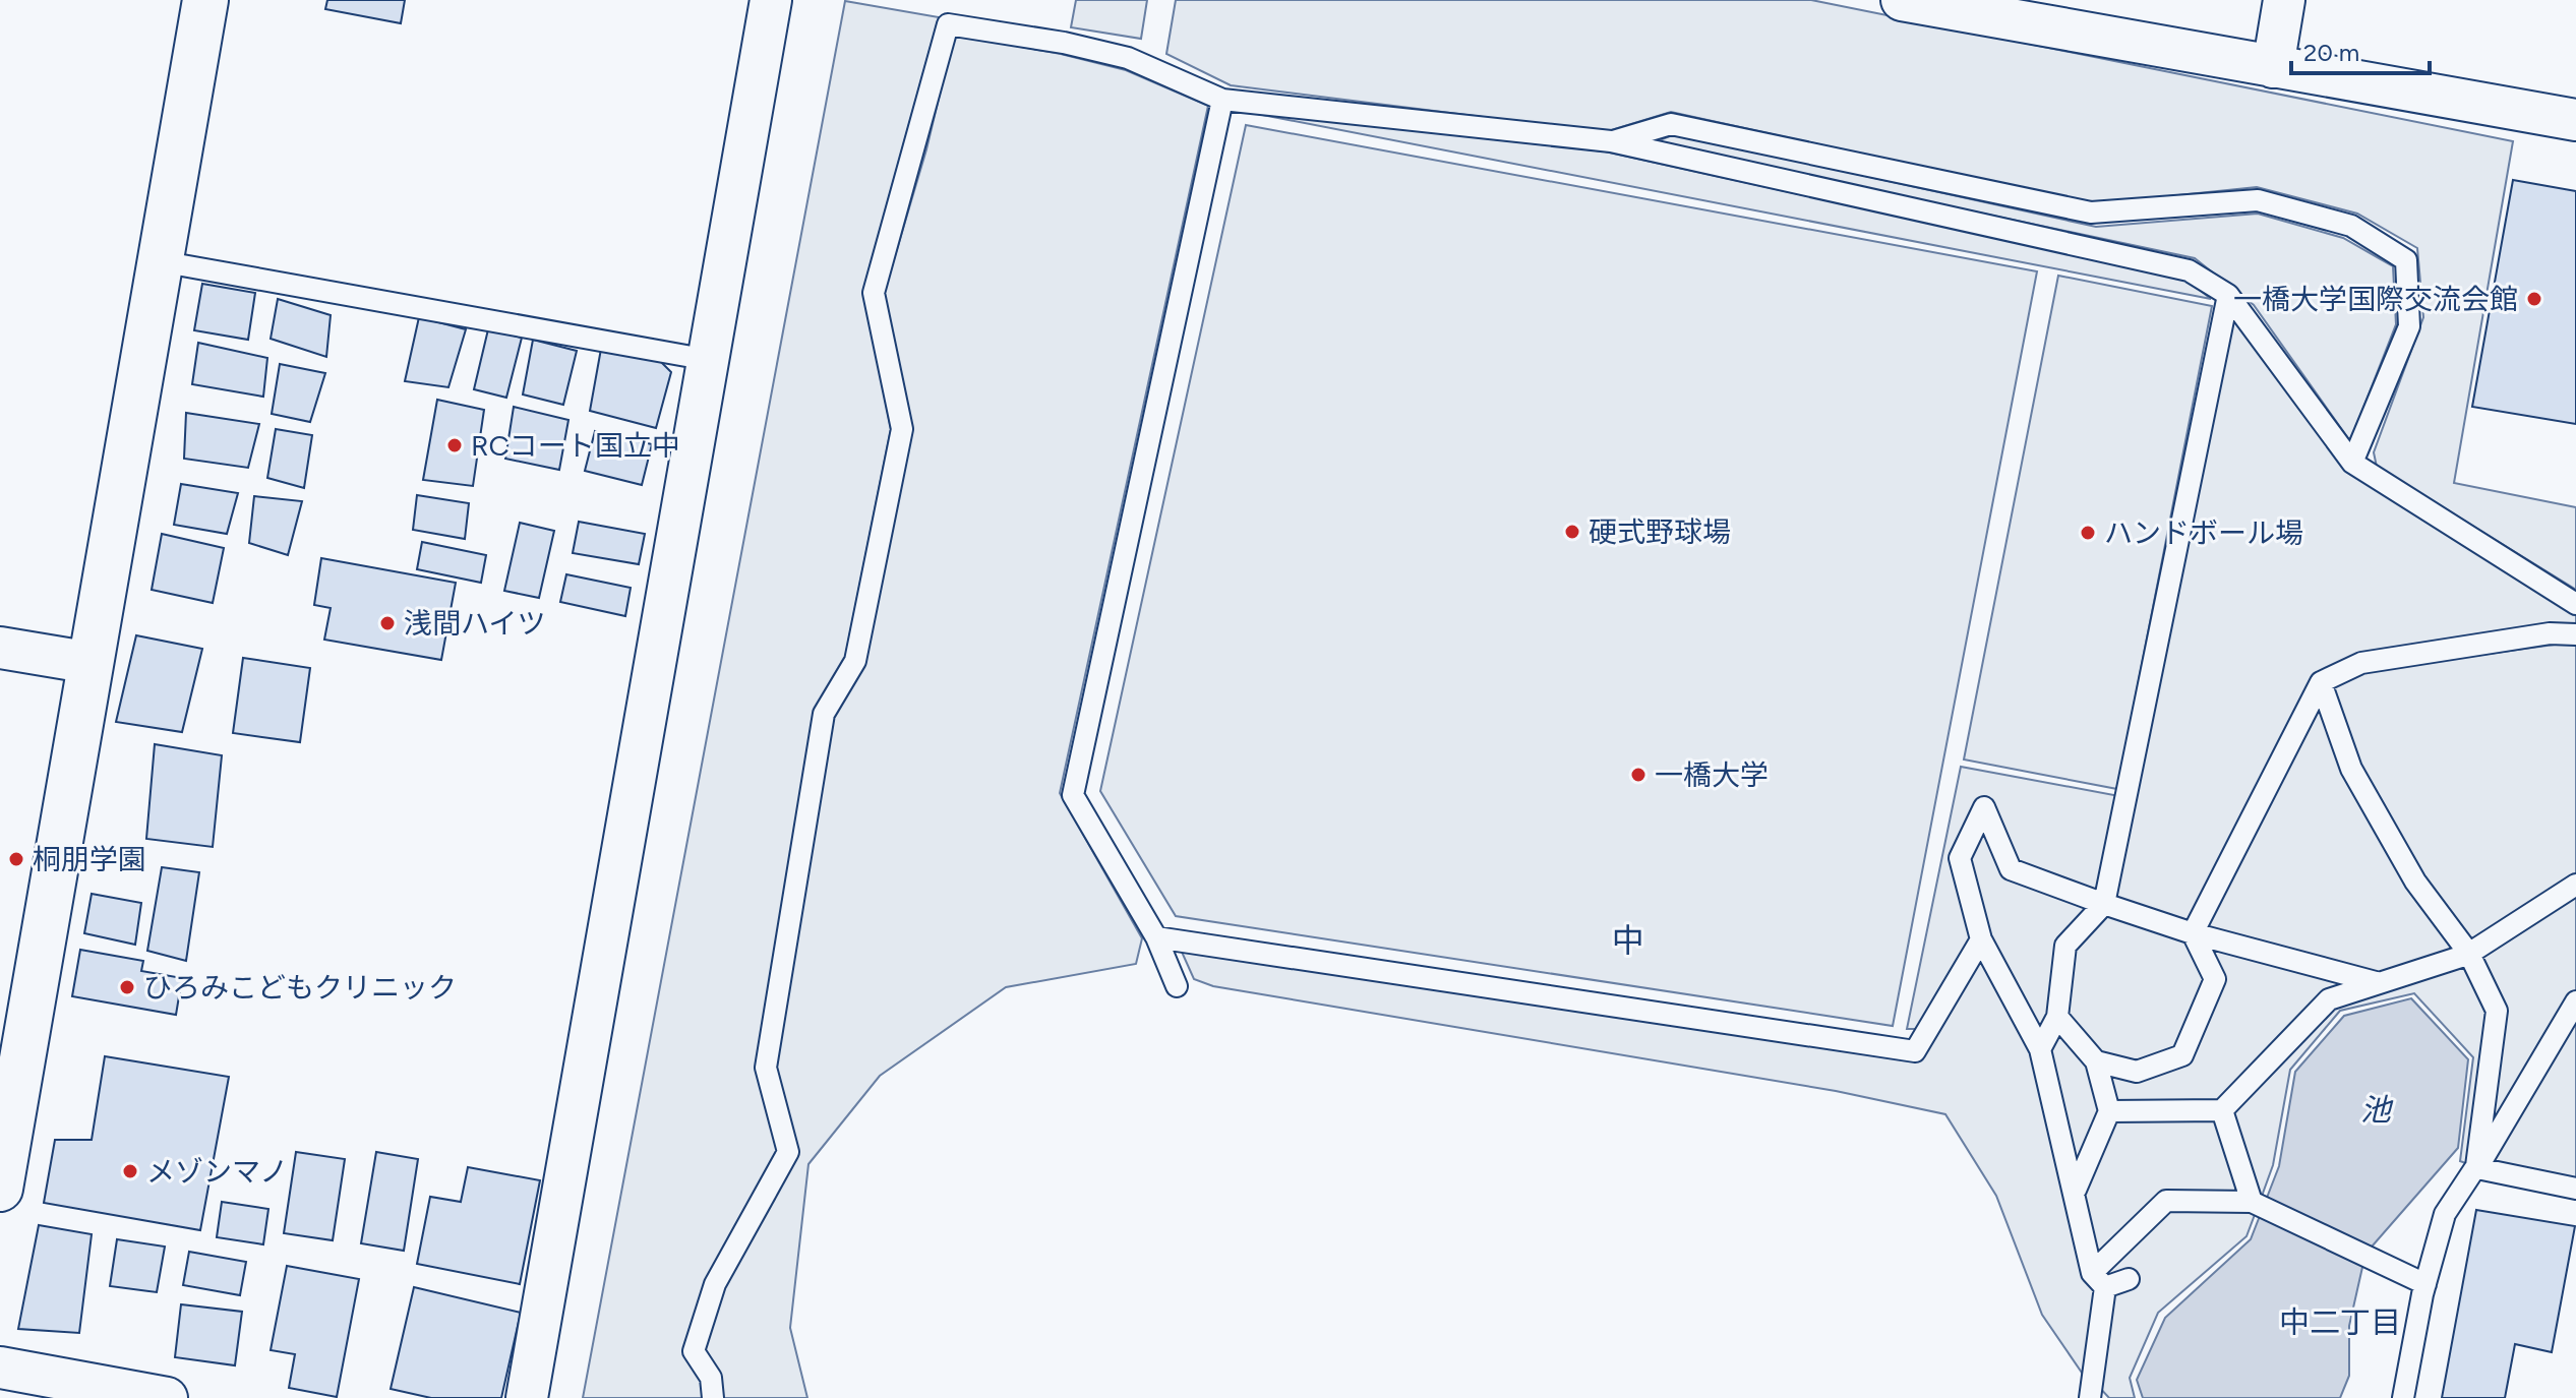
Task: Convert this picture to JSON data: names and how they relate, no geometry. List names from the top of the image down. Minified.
{"districts":["中","中二丁目"],"water":["池"],"places":["一橋大学国際交流会館","RCコート国立中","硬式野球場","ハンドボール場","浅間ハイツ","一橋大学","桐朋学園","ひろみこどもクリニック","メゾンマノ"],"scale_bar":"20 m"}
